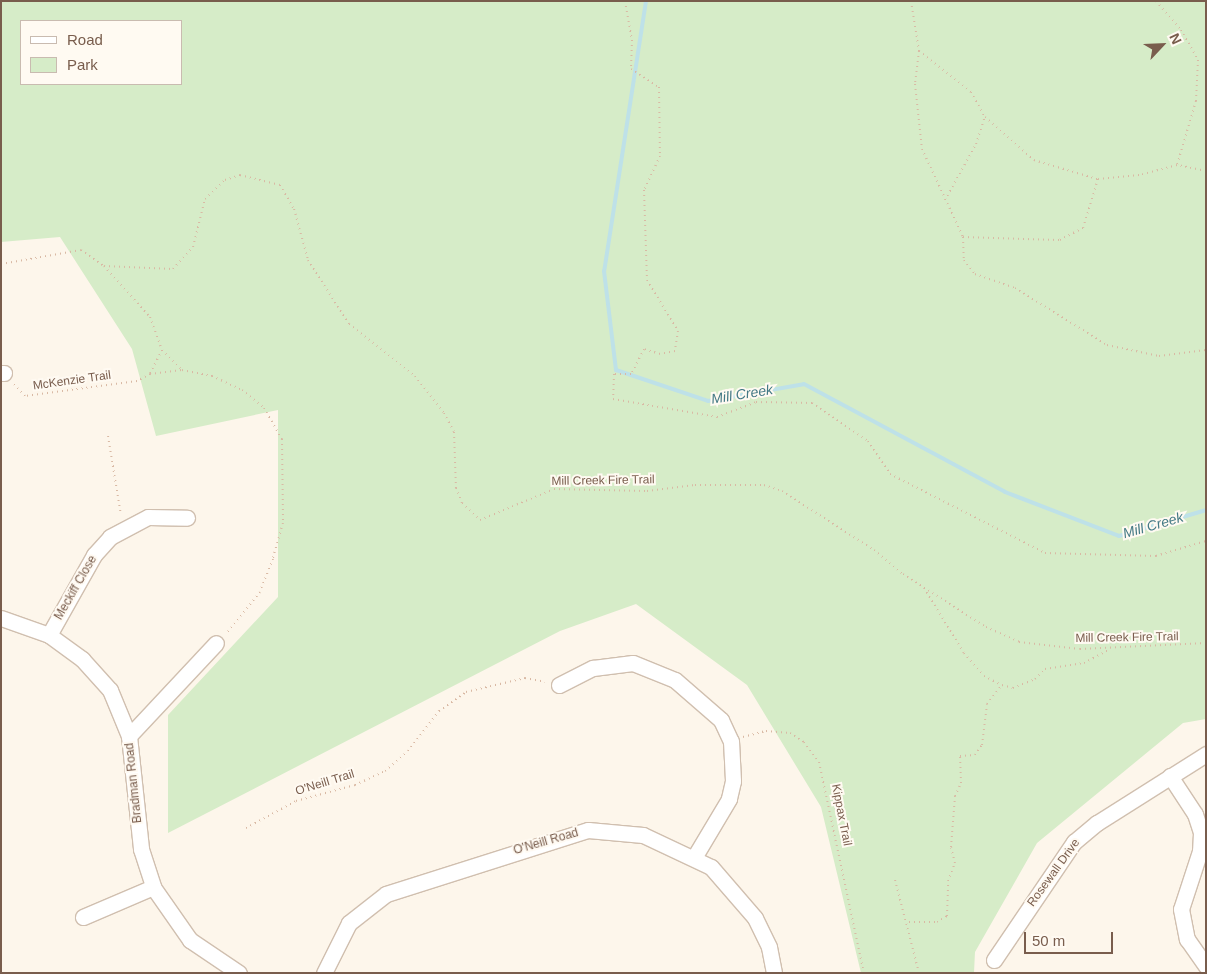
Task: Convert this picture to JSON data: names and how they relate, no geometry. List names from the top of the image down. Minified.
{"streets":{"street":["Meckiff Close","Bradman Road","O'Neill Road","Rosewall Drive"],"path":["McKenzie Trail","Mill Creek Fire Trail","O'Neill Trail","Kippax Trail"]},"crossings":[["Meckiff Close","Bradman Road"]],"water":["Mill Creek"],"legend":["Road","Park"],"scale_bar":"50 m","north":"top right"}
